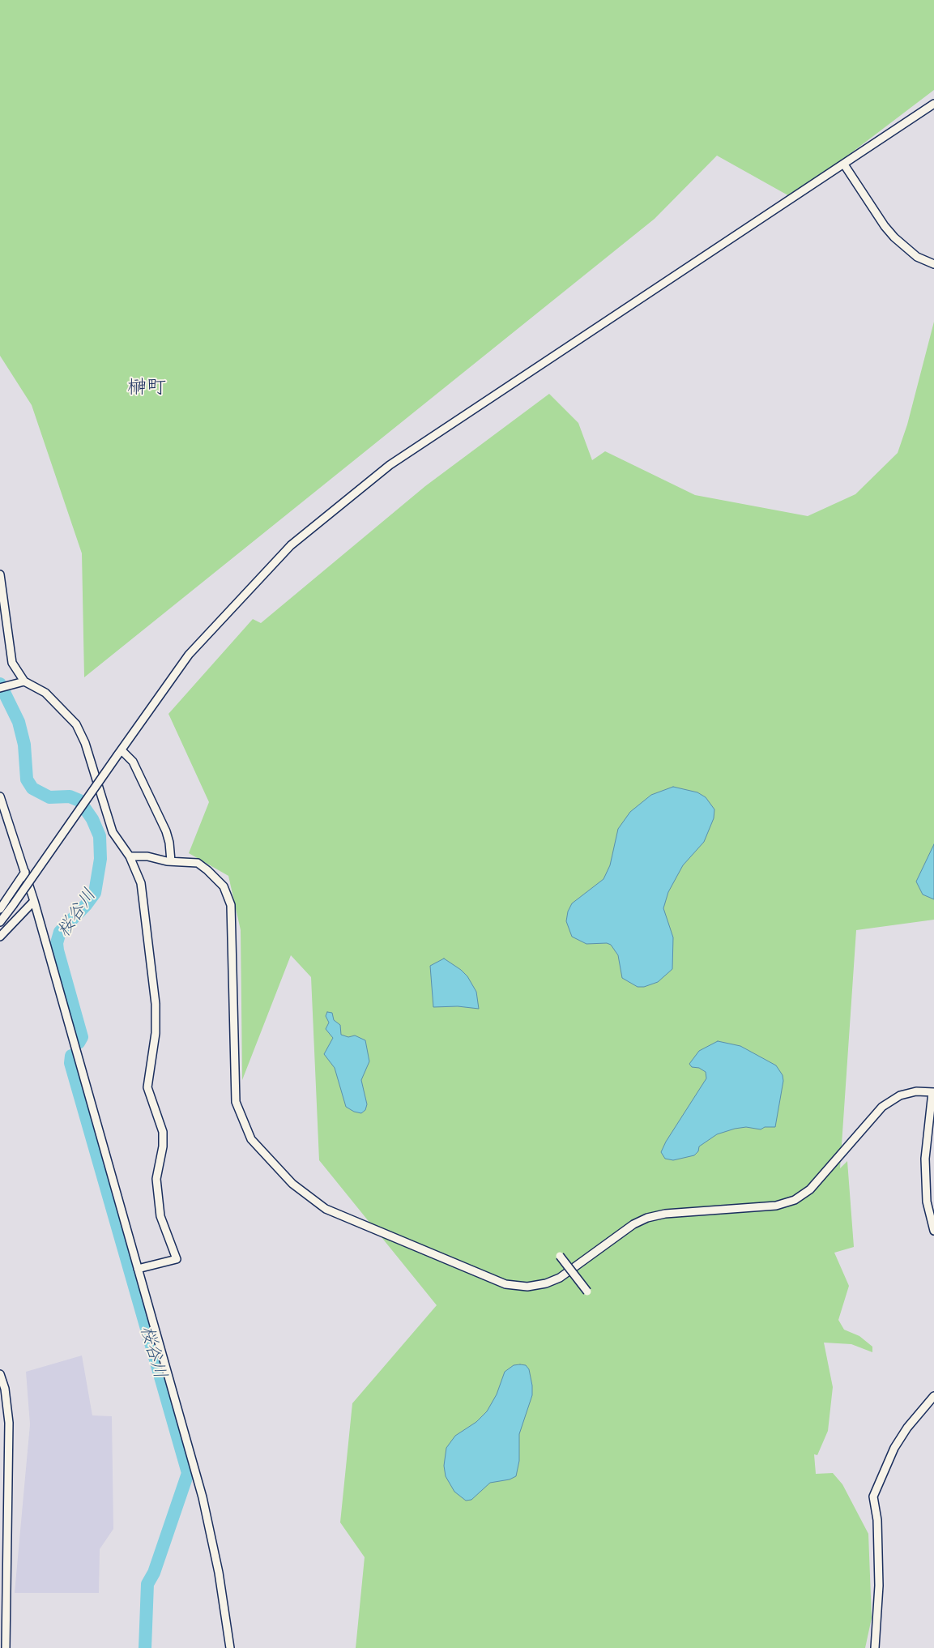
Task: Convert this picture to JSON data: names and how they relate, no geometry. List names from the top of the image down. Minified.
{"districts":["榊町"],"water":["桜谷川"]}
